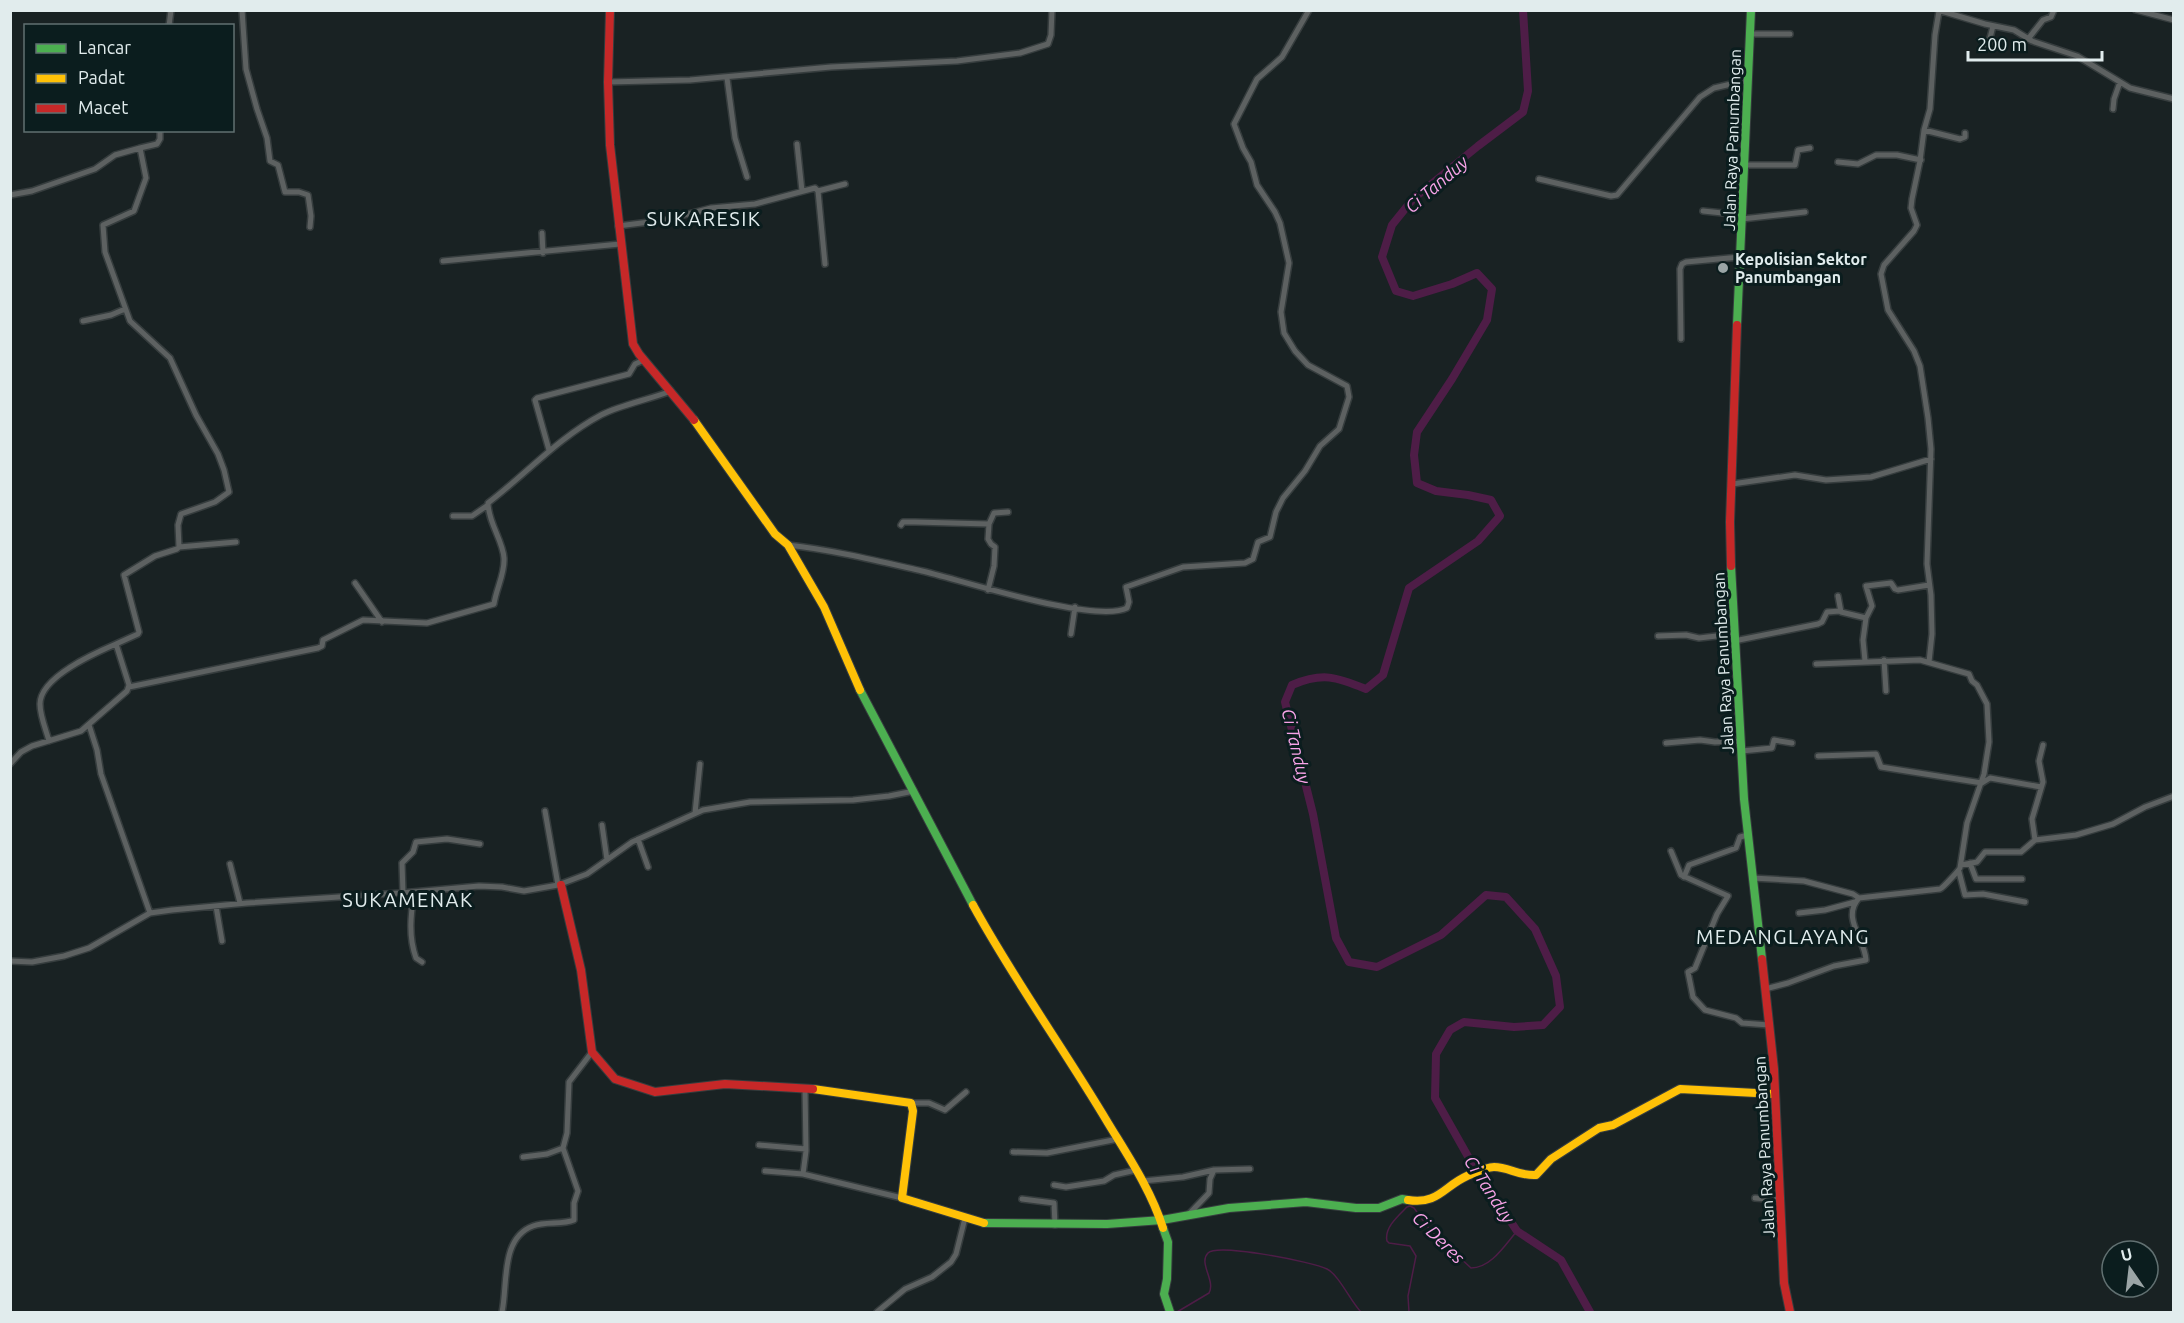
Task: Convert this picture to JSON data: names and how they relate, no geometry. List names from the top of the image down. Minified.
{"streets":{"street":["Jalan Raya Panumbangan"]},"districts":["SUKARESIK","SUKAMENAK","MEDANGLAYANG"],"water":["Ci Tanduy","Ci Deres"],"places":["Kepolisian Sektor Panumbangan"],"legend":["Lancar","Padat","Macet"],"scale_bar":"200 m","north":"top"}
